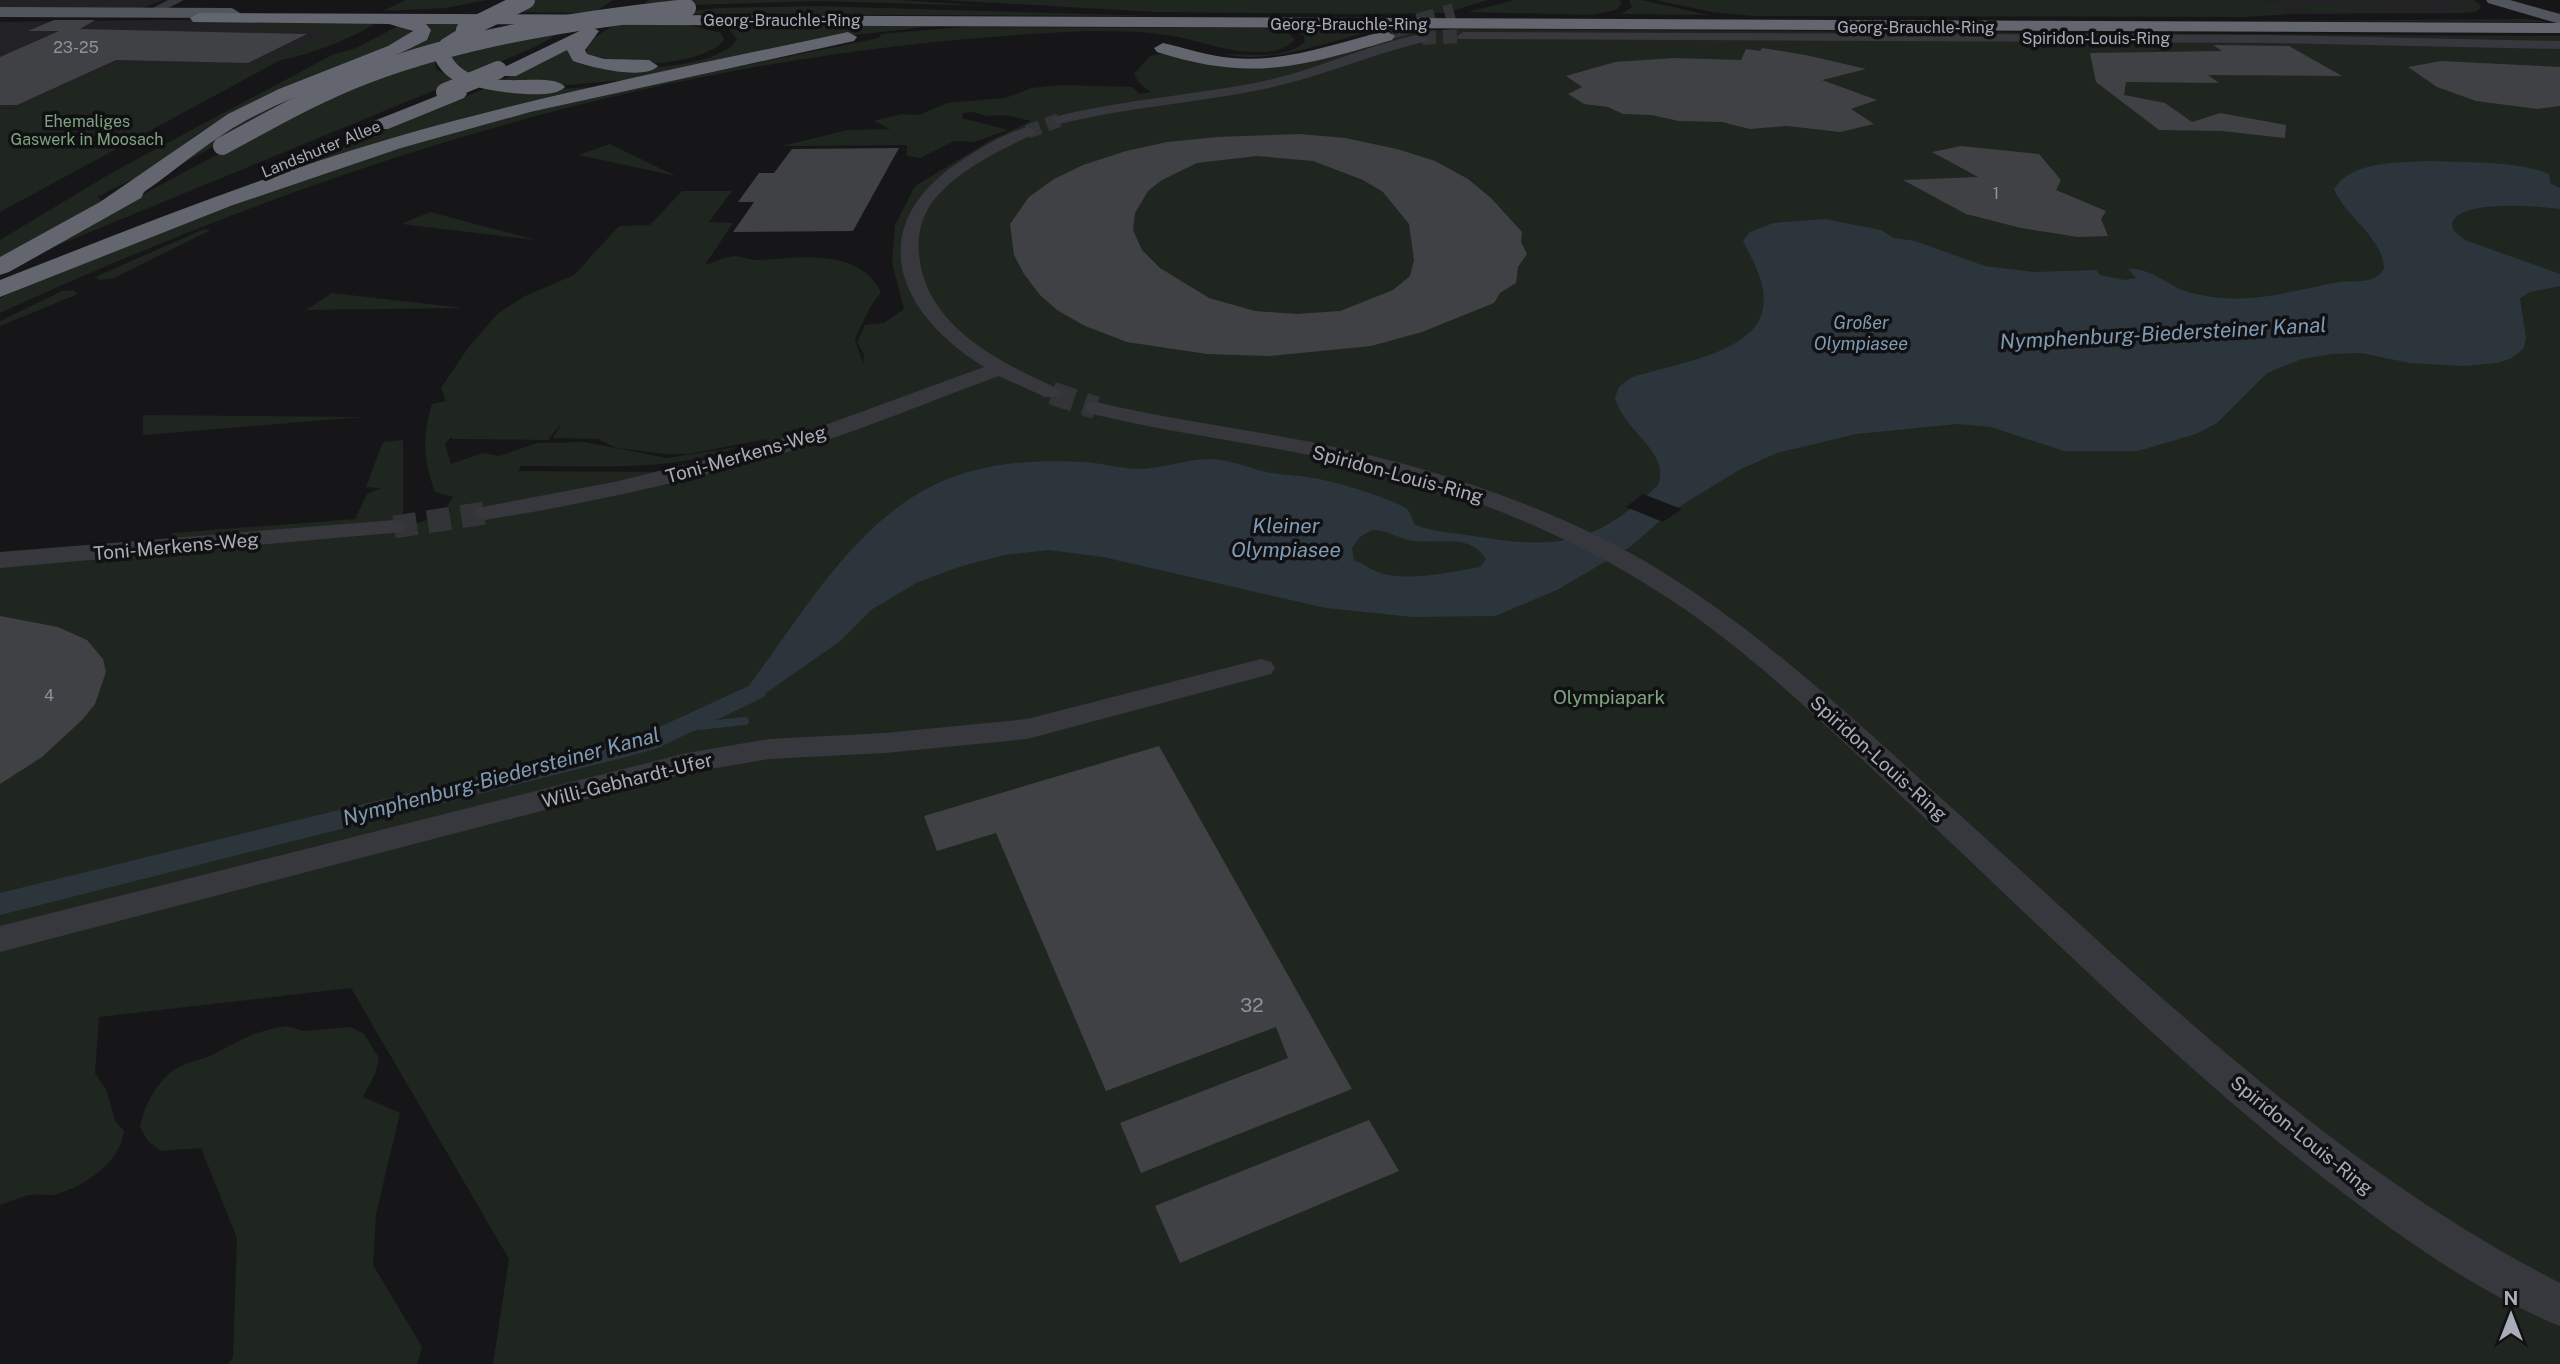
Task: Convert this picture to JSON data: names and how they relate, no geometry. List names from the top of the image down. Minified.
{"streets":{"highway":["Georg-Brauchle-Ring","Landshuter Allee"],"street":["Spiridon-Louis-Ring","Toni-Merkens-Weg","Willi-Gebhardt-Ufer"]},"crossings":[["Georg-Brauchle-Ring","Spiridon-Louis-Ring"]],"water":["Großer Olympiasee","Nymphenburg-Biedersteiner Kanal","Kleiner Olympiasee"],"parks":["Ehemaliges Gaswerk in Moosach","Olympiapark"],"house_numbers":["23-25","1","4","32"],"north":"top"}
